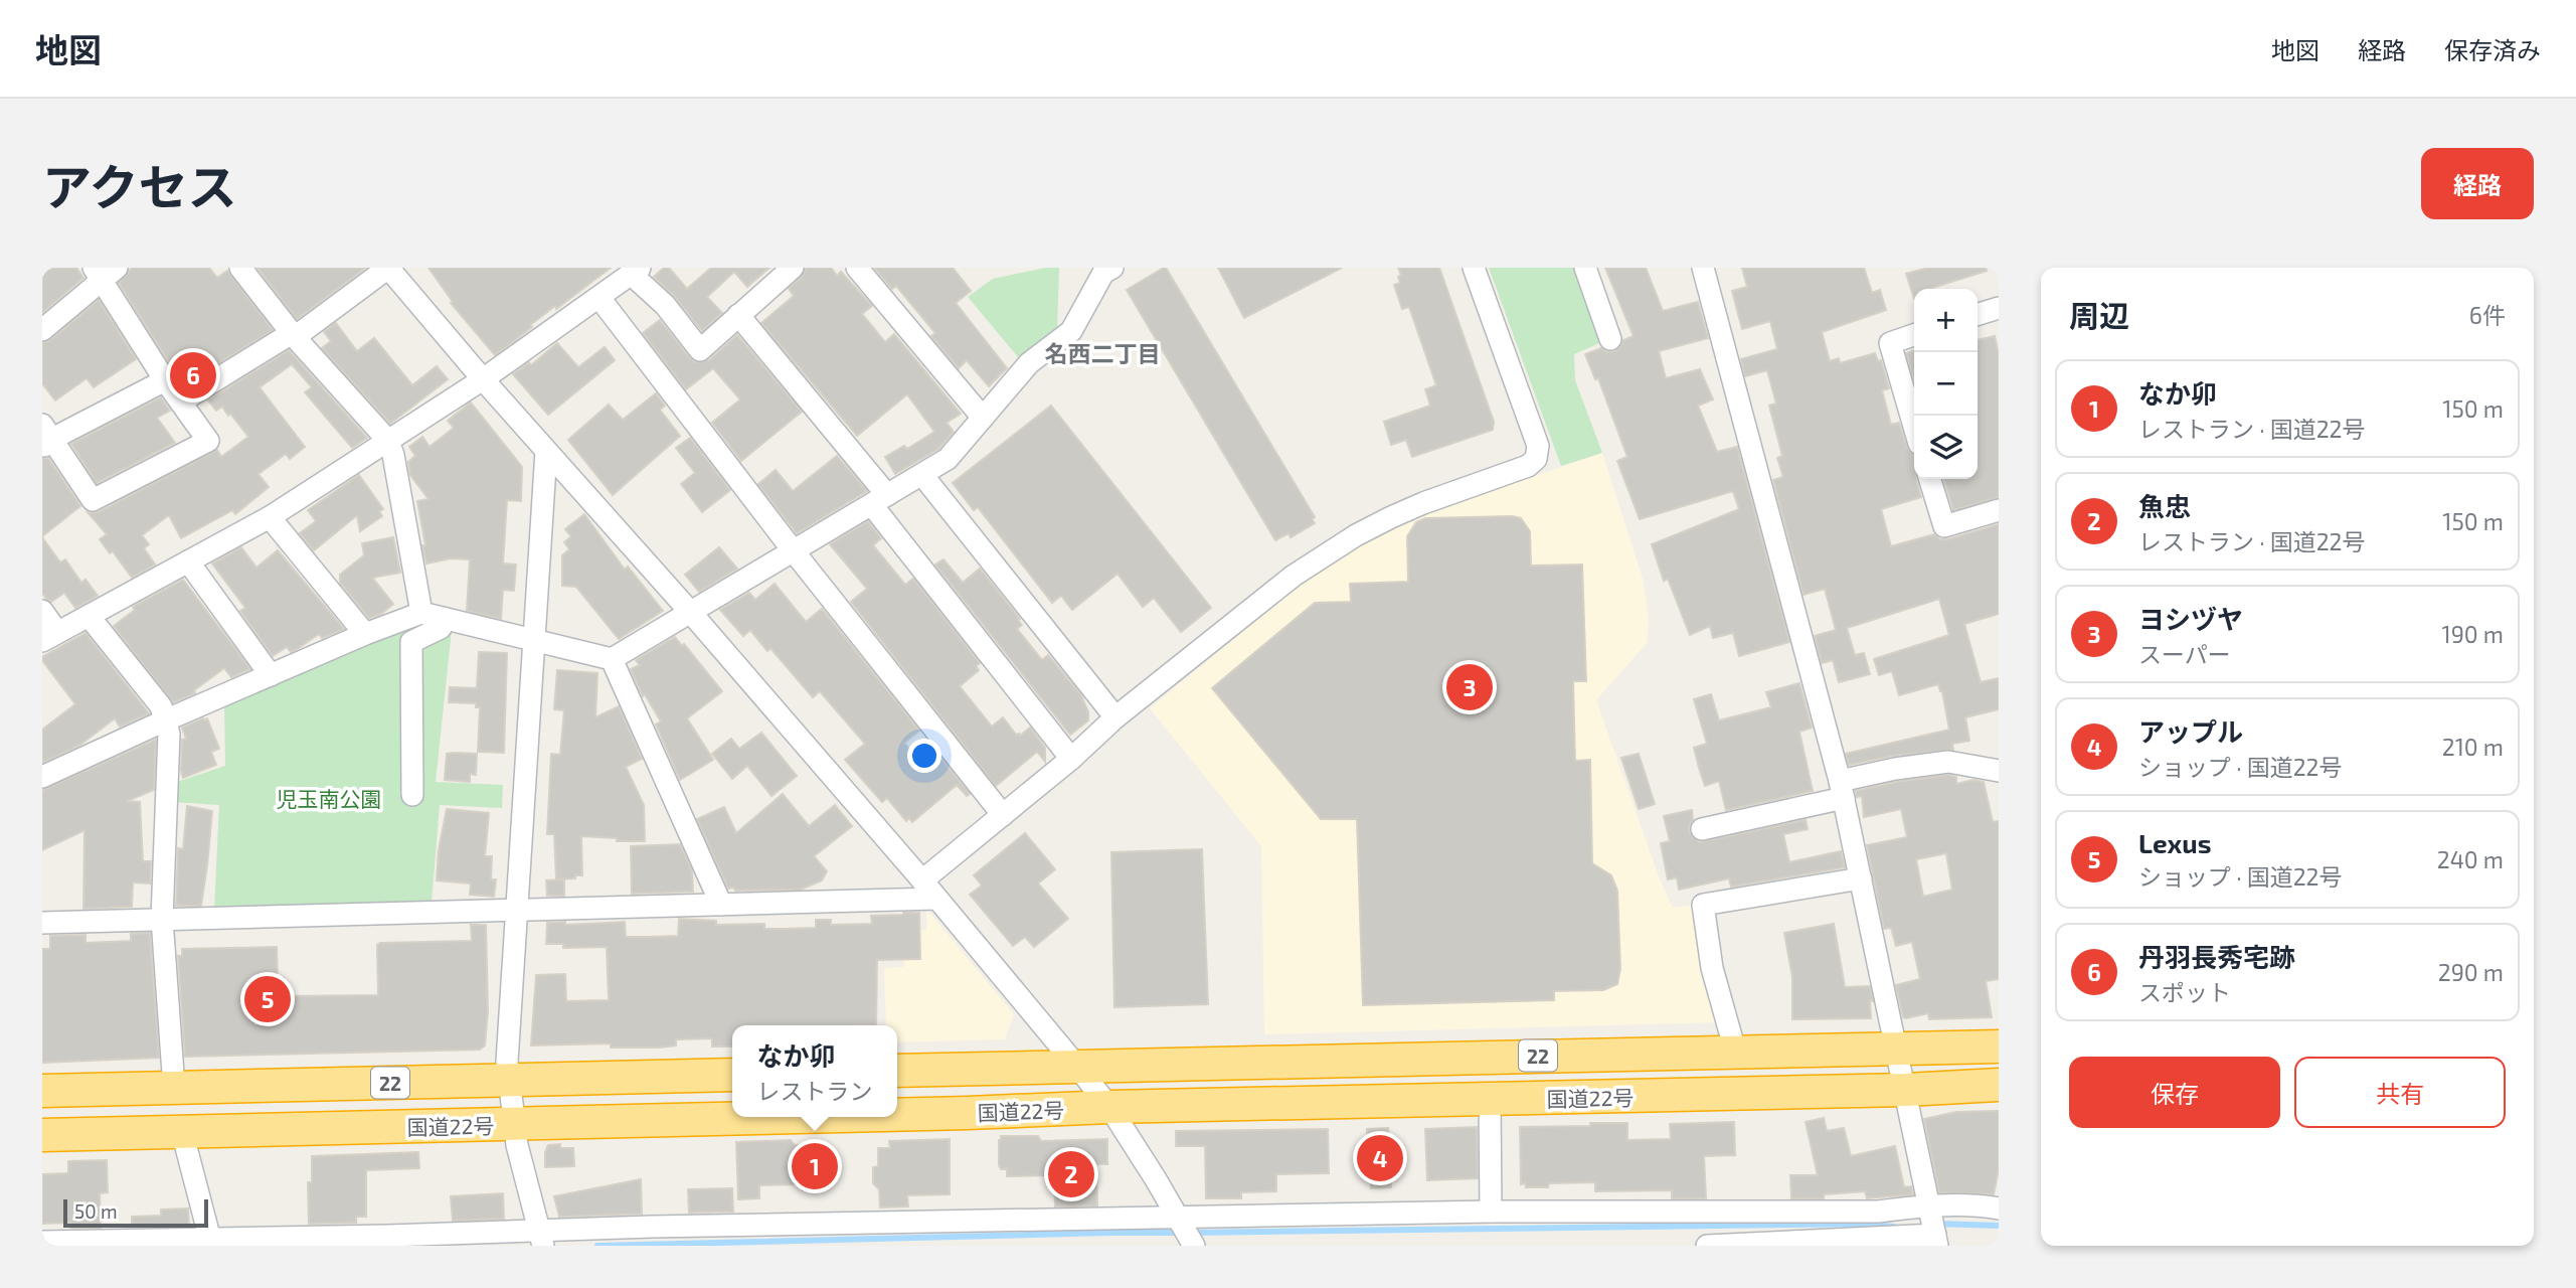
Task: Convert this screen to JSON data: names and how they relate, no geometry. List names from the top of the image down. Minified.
{"streets":{"highway":["22","国道22号"]},"districts":["名西二丁目"],"parks":["児玉南公園"],"scale_bar":"50 m","page":{"header":"地図","nav":["地図","経路","保存済み"],"title":"アクセス","buttons":["経路",["保存","共有"]],"heading":["周辺","6件"],"map_buttons":["+","−"],"pins":["6","3","5","4","1","2"],"list":[{"mark":"1","name":"なか卯","note":"レストラン · 国道22号","value":"150 m"},{"mark":"2","name":"魚忠","note":"レストラン · 国道22号","value":"150 m"},{"mark":"3","name":"ヨシヅヤ","note":"スーパー","value":"190 m"},{"mark":"4","name":"アップル","note":"ショップ · 国道22号","value":"210 m"},{"mark":"5","name":"Lexus","note":"ショップ · 国道22号","value":"240 m"},{"mark":"6","name":"丹羽長秀宅跡","note":"スポット","value":"290 m"}],"popup":["なか卯","レストラン"],"scale":"50 m"}}
